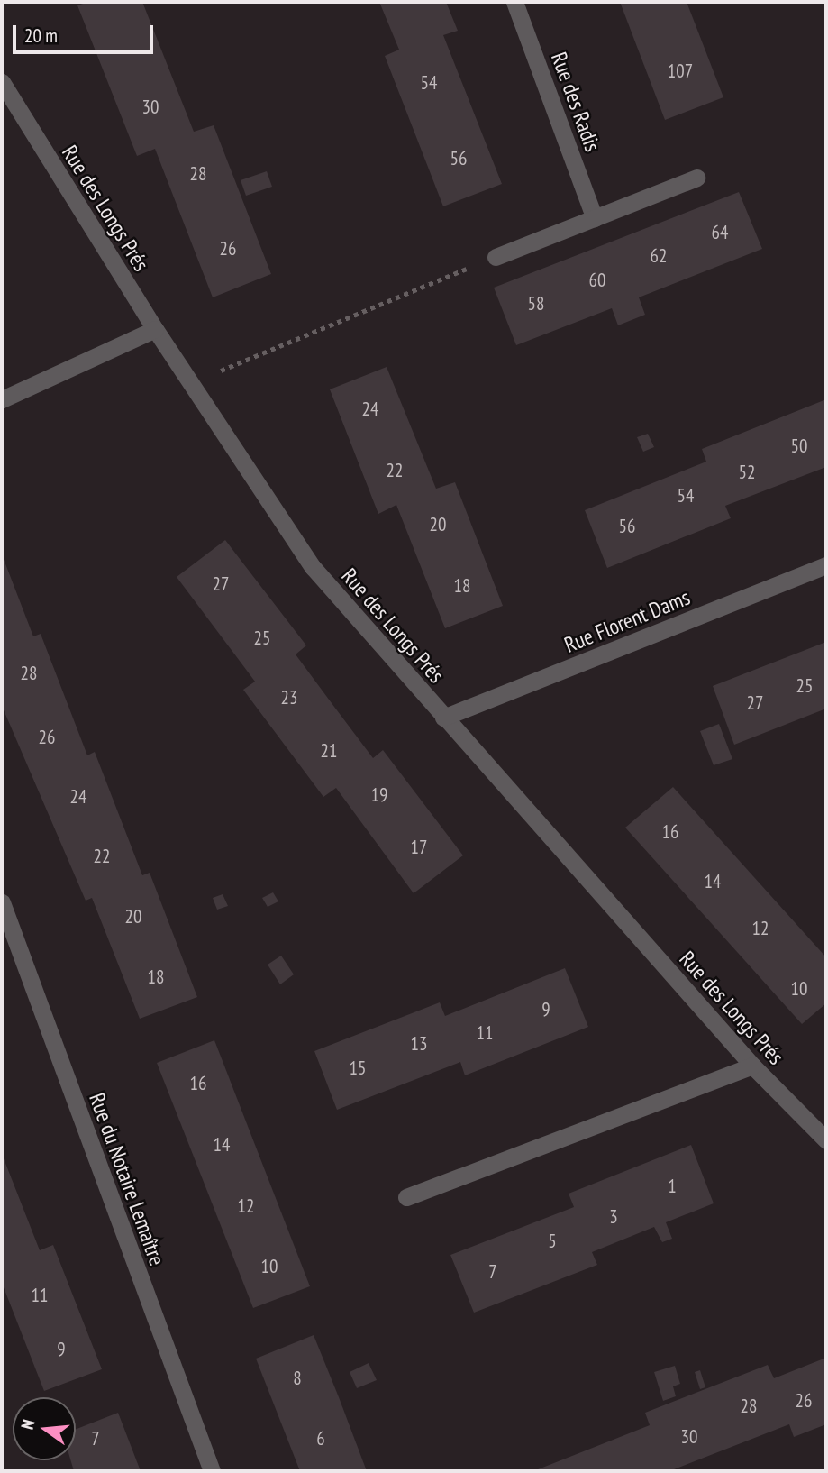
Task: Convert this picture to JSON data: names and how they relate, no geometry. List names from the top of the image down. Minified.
{"streets":{"street":["Rue des Radis","Rue des Longs Prés","Rue Florent Dams","Rue du Notaire Lemaître"]},"crossings":[["Rue des Longs Prés","Rue Florent Dams"]],"house_numbers":["107","54","30","56","28","64","26","62","60","58","24","50","22","52","54","20","56","27","18","25","28","25","23","27","26","21","19","24","16","17","22","14","20","12","18","10","9","11","13","15","16","14","1","12","3","5","10","7","11","9","8","26","28","30","7","6"],"scale_bar":"20 m","north":"left"}
